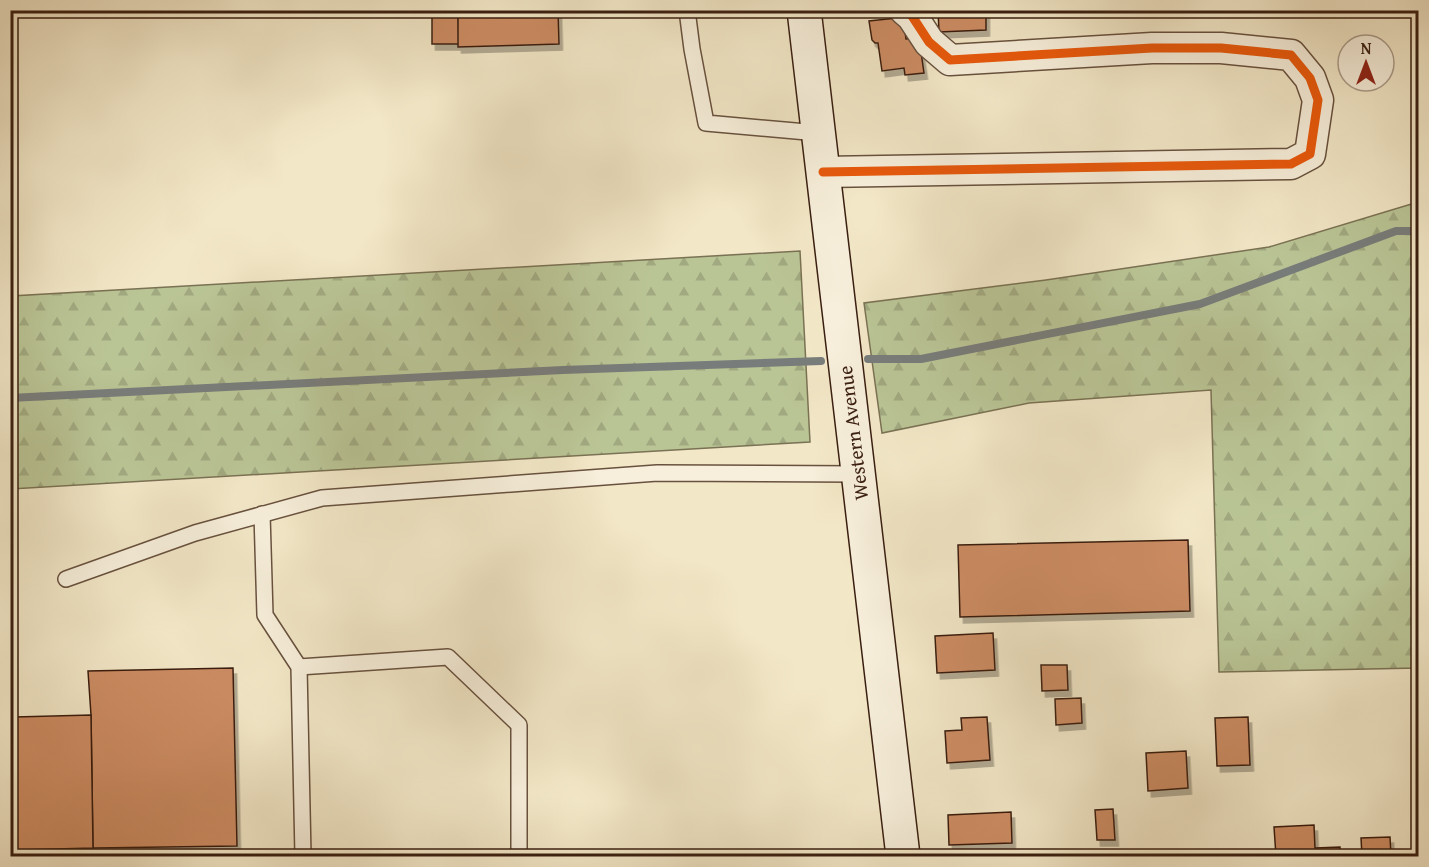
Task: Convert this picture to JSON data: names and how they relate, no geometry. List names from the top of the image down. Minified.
{"streets":{"main road":["Western Avenue"]},"north":"top"}
